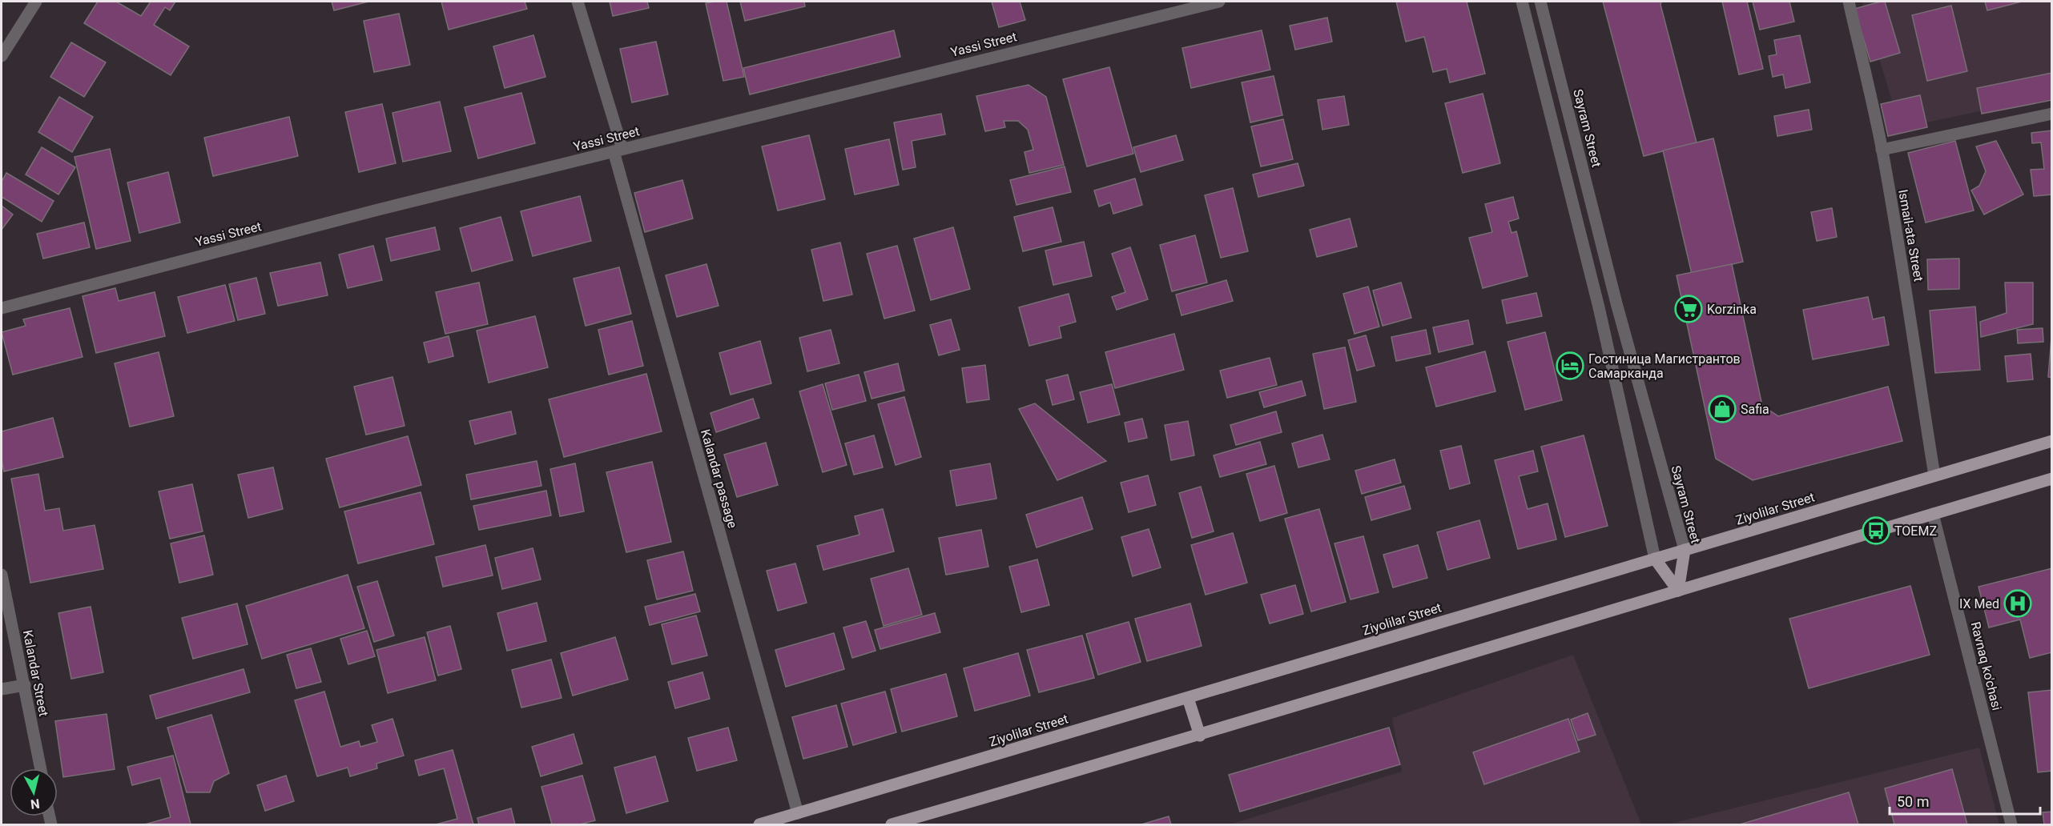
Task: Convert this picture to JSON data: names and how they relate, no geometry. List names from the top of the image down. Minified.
{"streets":{"main road":["Sayram Street","Ziyolilar Street"],"street":["Yassi Street","Ismail-ata Street","Kalandar passage","Ravnaq ko'chasi","Kalandar Street"]},"crossings":[["Yassi Street","Kalandar passage"],["Sayram Street","Ziyolilar Street"],["Ismail-ata Street","Ziyolilar Street"],["Kalandar passage","Ziyolilar Street"]],"places":{"supermarket":["Korzinka"],"hotel":["Гостиница Магистрантов Самарканда"],"shop":["Safia"],"bus stop":["TOEMZ"],"hospital":["IX Med"]},"scale_bar":"50 m","north":"bottom"}
